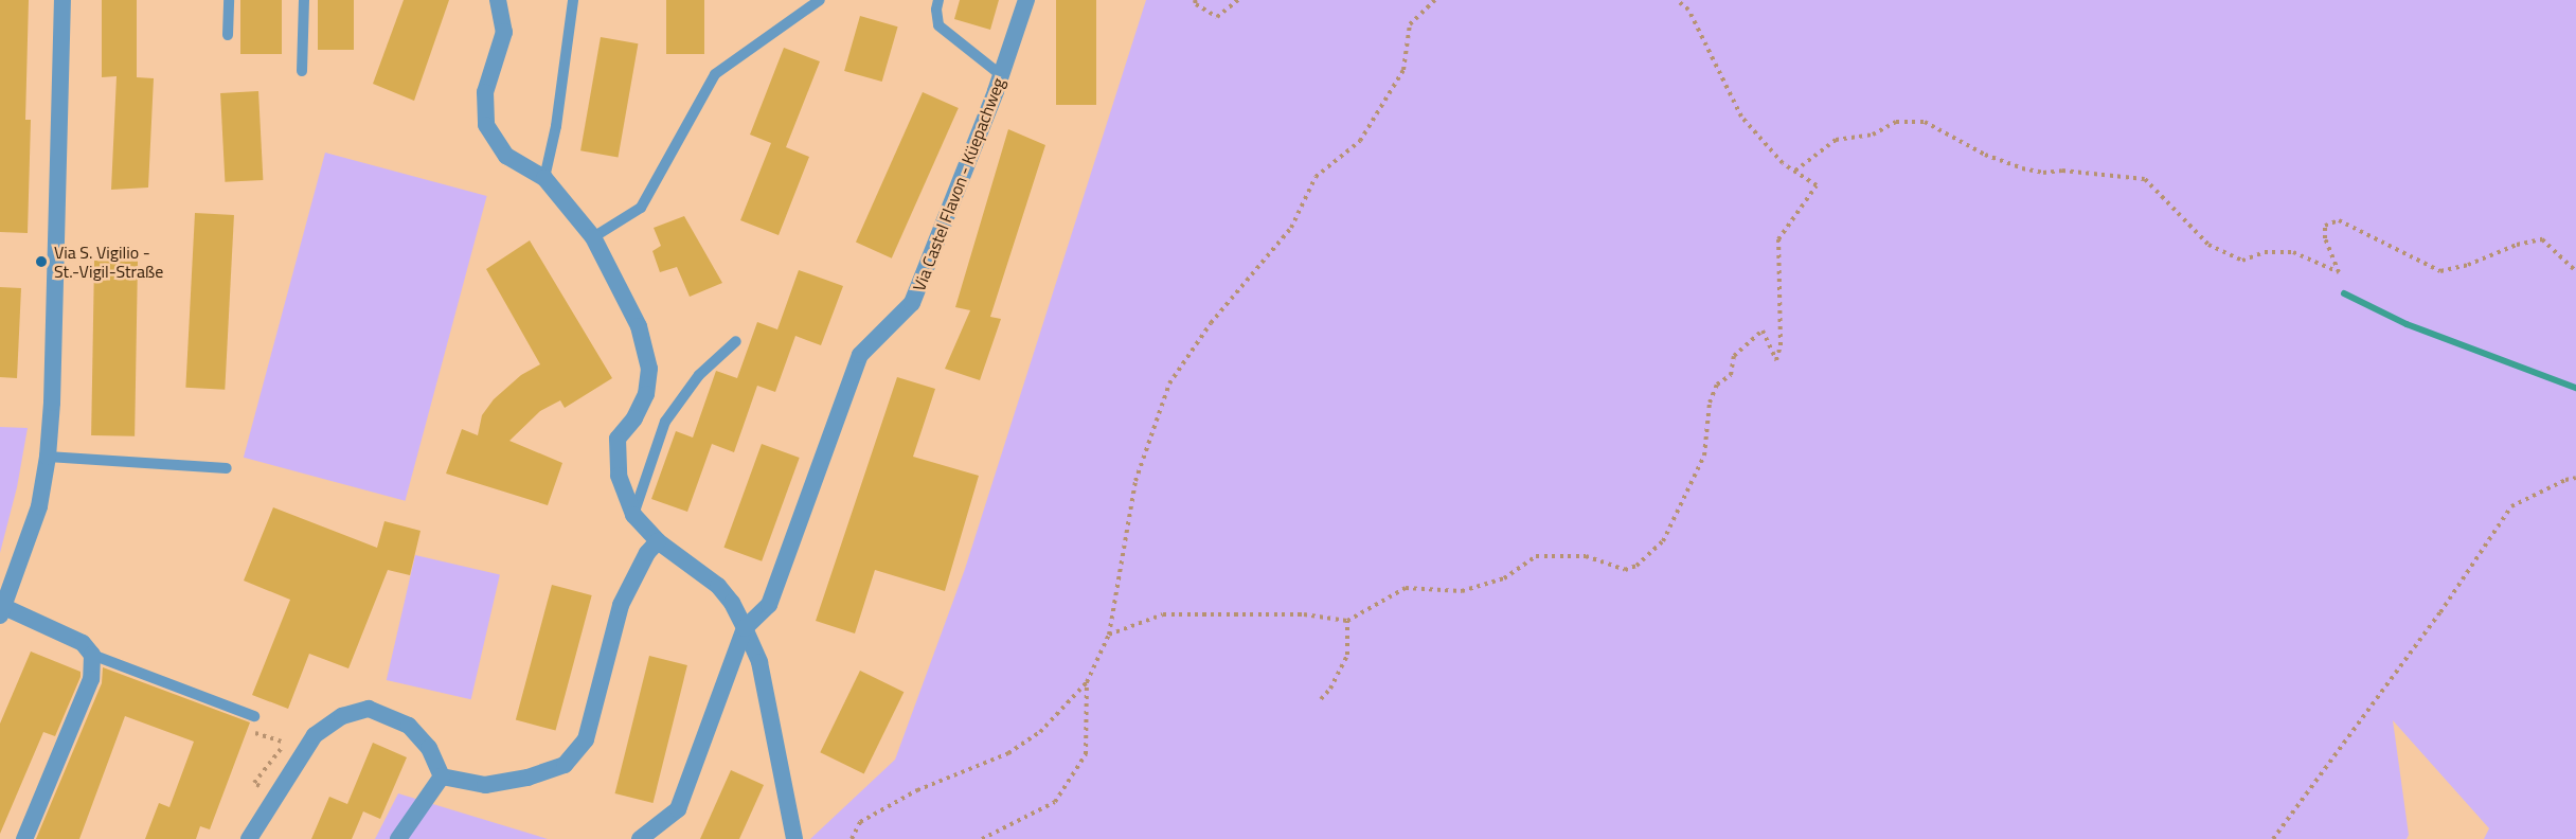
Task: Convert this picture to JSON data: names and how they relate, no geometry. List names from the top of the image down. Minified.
{"streets":{"street":["Via Castel Flavon - Küepachweg"]},"places":["Via S. Vigilio - St.-Vigil-Straße"]}
